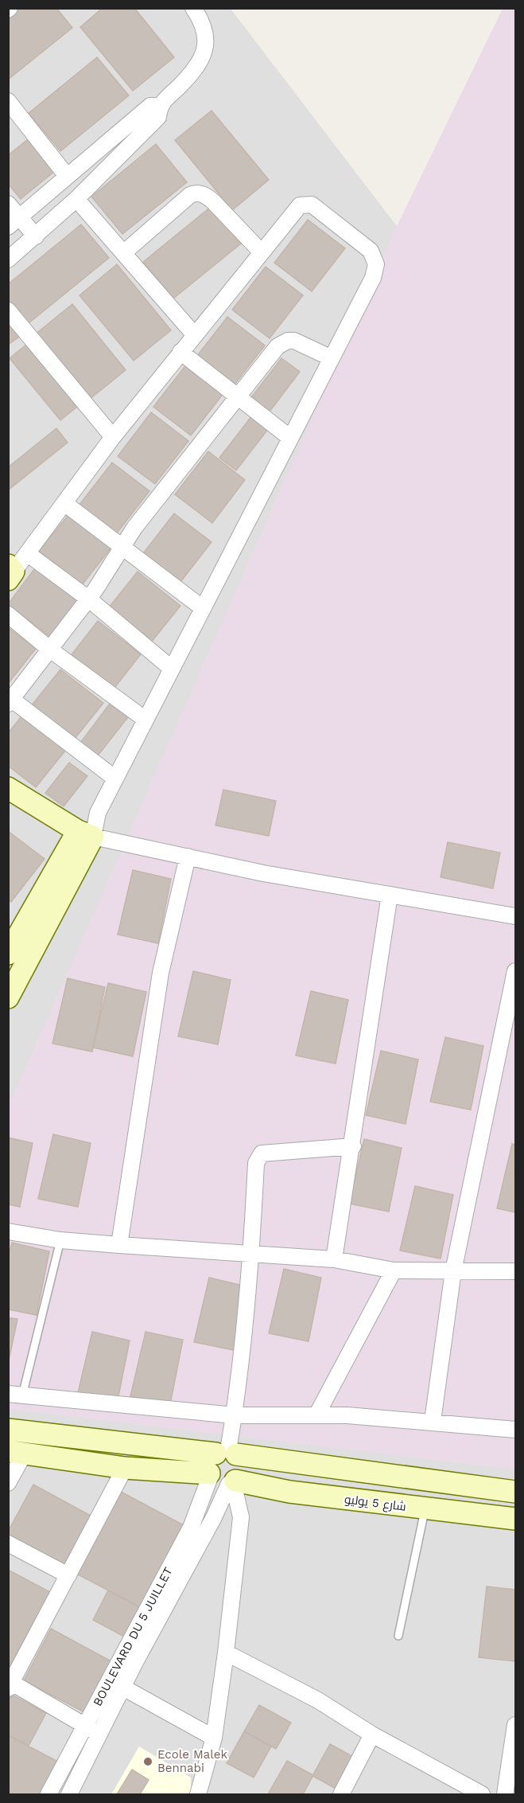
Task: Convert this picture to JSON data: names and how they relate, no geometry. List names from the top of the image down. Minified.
{"streets":{"main road":["شارع 5 يوليو"],"street":["BOULEVARD DU 5 JUILLET"]},"crossings":[["شارع 5 يوليو","BOULEVARD DU 5 JUILLET"]],"places":["Ecole Malek Bennabi"]}
